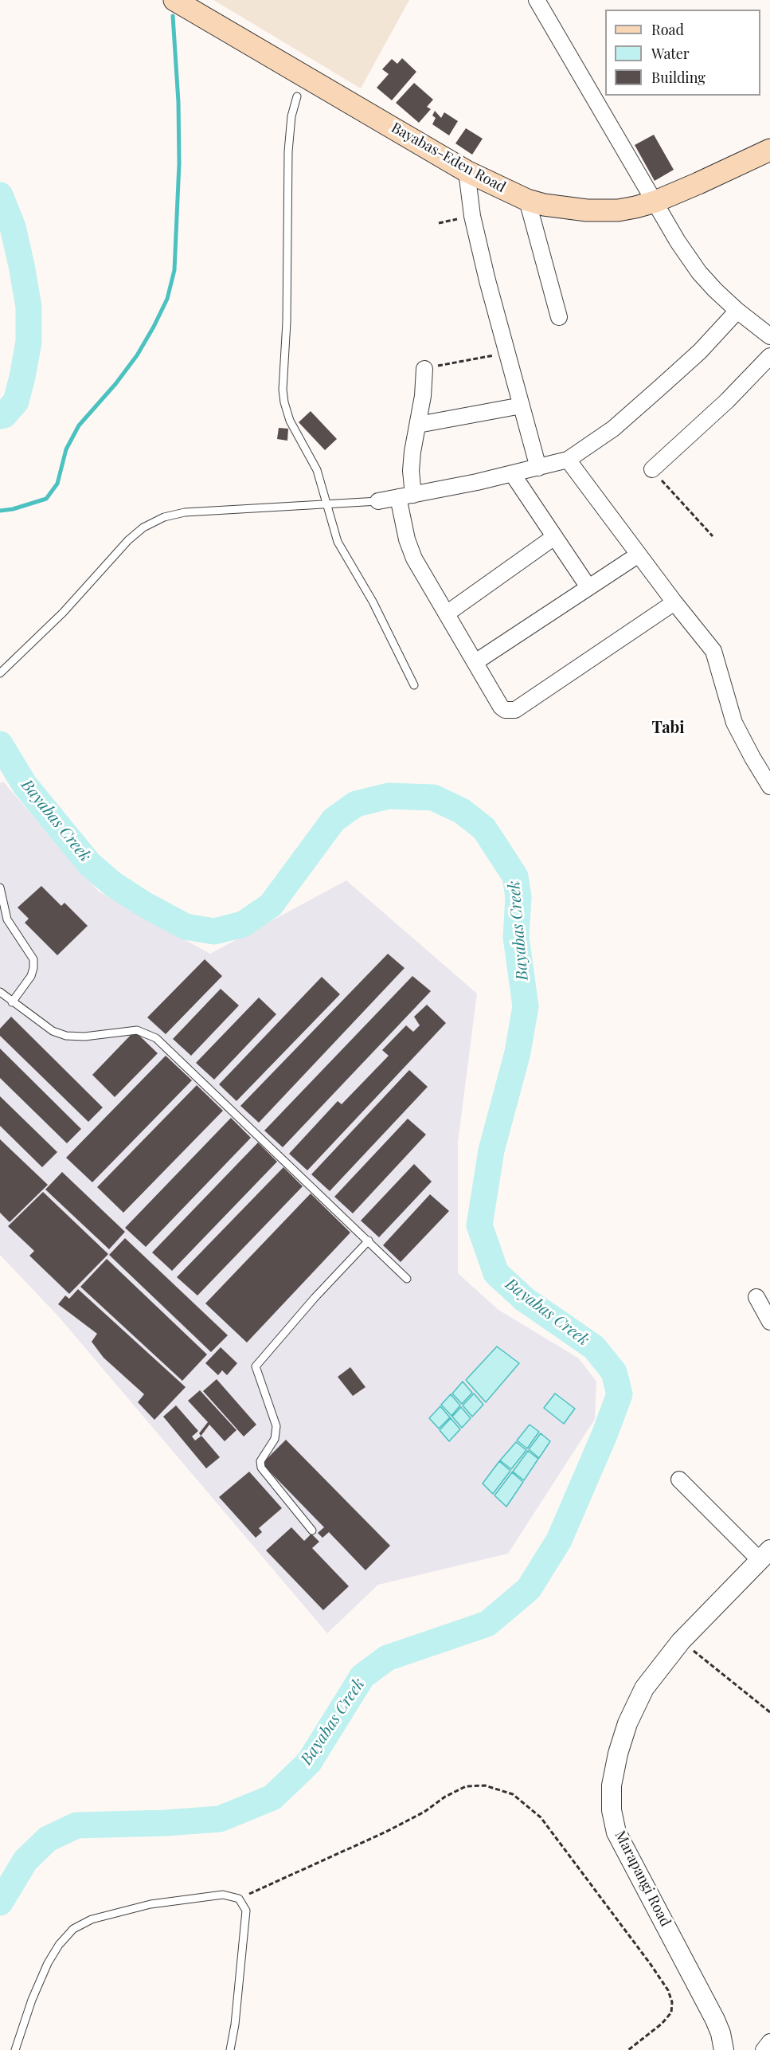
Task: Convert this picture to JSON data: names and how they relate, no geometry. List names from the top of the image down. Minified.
{"streets":{"main road":["Bayabas-Eden Road"],"street":["Marapangi Road"]},"districts":["Tabi"],"water":["Bayabas Creek"],"legend":["Road","Water","Building"]}
